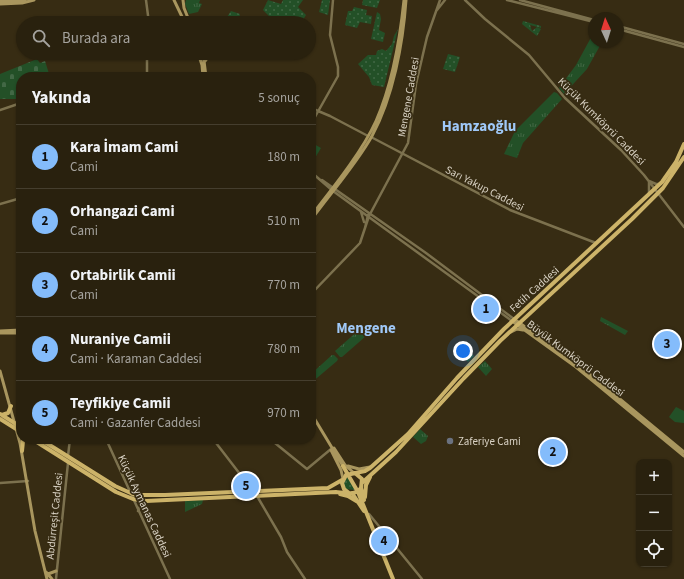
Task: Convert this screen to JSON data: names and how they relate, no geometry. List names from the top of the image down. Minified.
{"streets":{"main road":["Fetih Caddesi","Büyük Kumköprü Caddesi"],"street":["Mengene Caddesi","Küçük Kumköprü Caddesi","Sarı Yakup Caddesi","Küçük Aymanas Caddesi","Abdürreşit Caddesi"]},"crossings":[["Mengene Caddesi","Sarı Yakup Caddesi"],["Küçük Kumköprü Caddesi","Fetih Caddesi"],["Sarı Yakup Caddesi","Fetih Caddesi"],["Fetih Caddesi","Büyük Kumköprü Caddesi"]],"districts":["Hamzaoğlu","Mengene"],"places":["Zaferiye Cami"],"north":"top","page":{"search":"Burada ara","heading":["Yakında","5 sonuç"],"list":[{"mark":"1","name":"Kara İmam Cami","note":"Cami","value":"180 m"},{"mark":"2","name":"Orhangazi Cami","note":"Cami","value":"510 m"},{"mark":"3","name":"Ortabirlik Camii","note":"Cami","value":"770 m"},{"mark":"4","name":"Nuraniye Camii","note":"Cami · Karaman Caddesi","value":"780 m"},{"mark":"5","name":"Teyfikiye Camii","note":"Cami · Gazanfer Caddesi","value":"970 m"}],"pins":["1","3","2","5","4"],"map_buttons":["+","−"]}}
